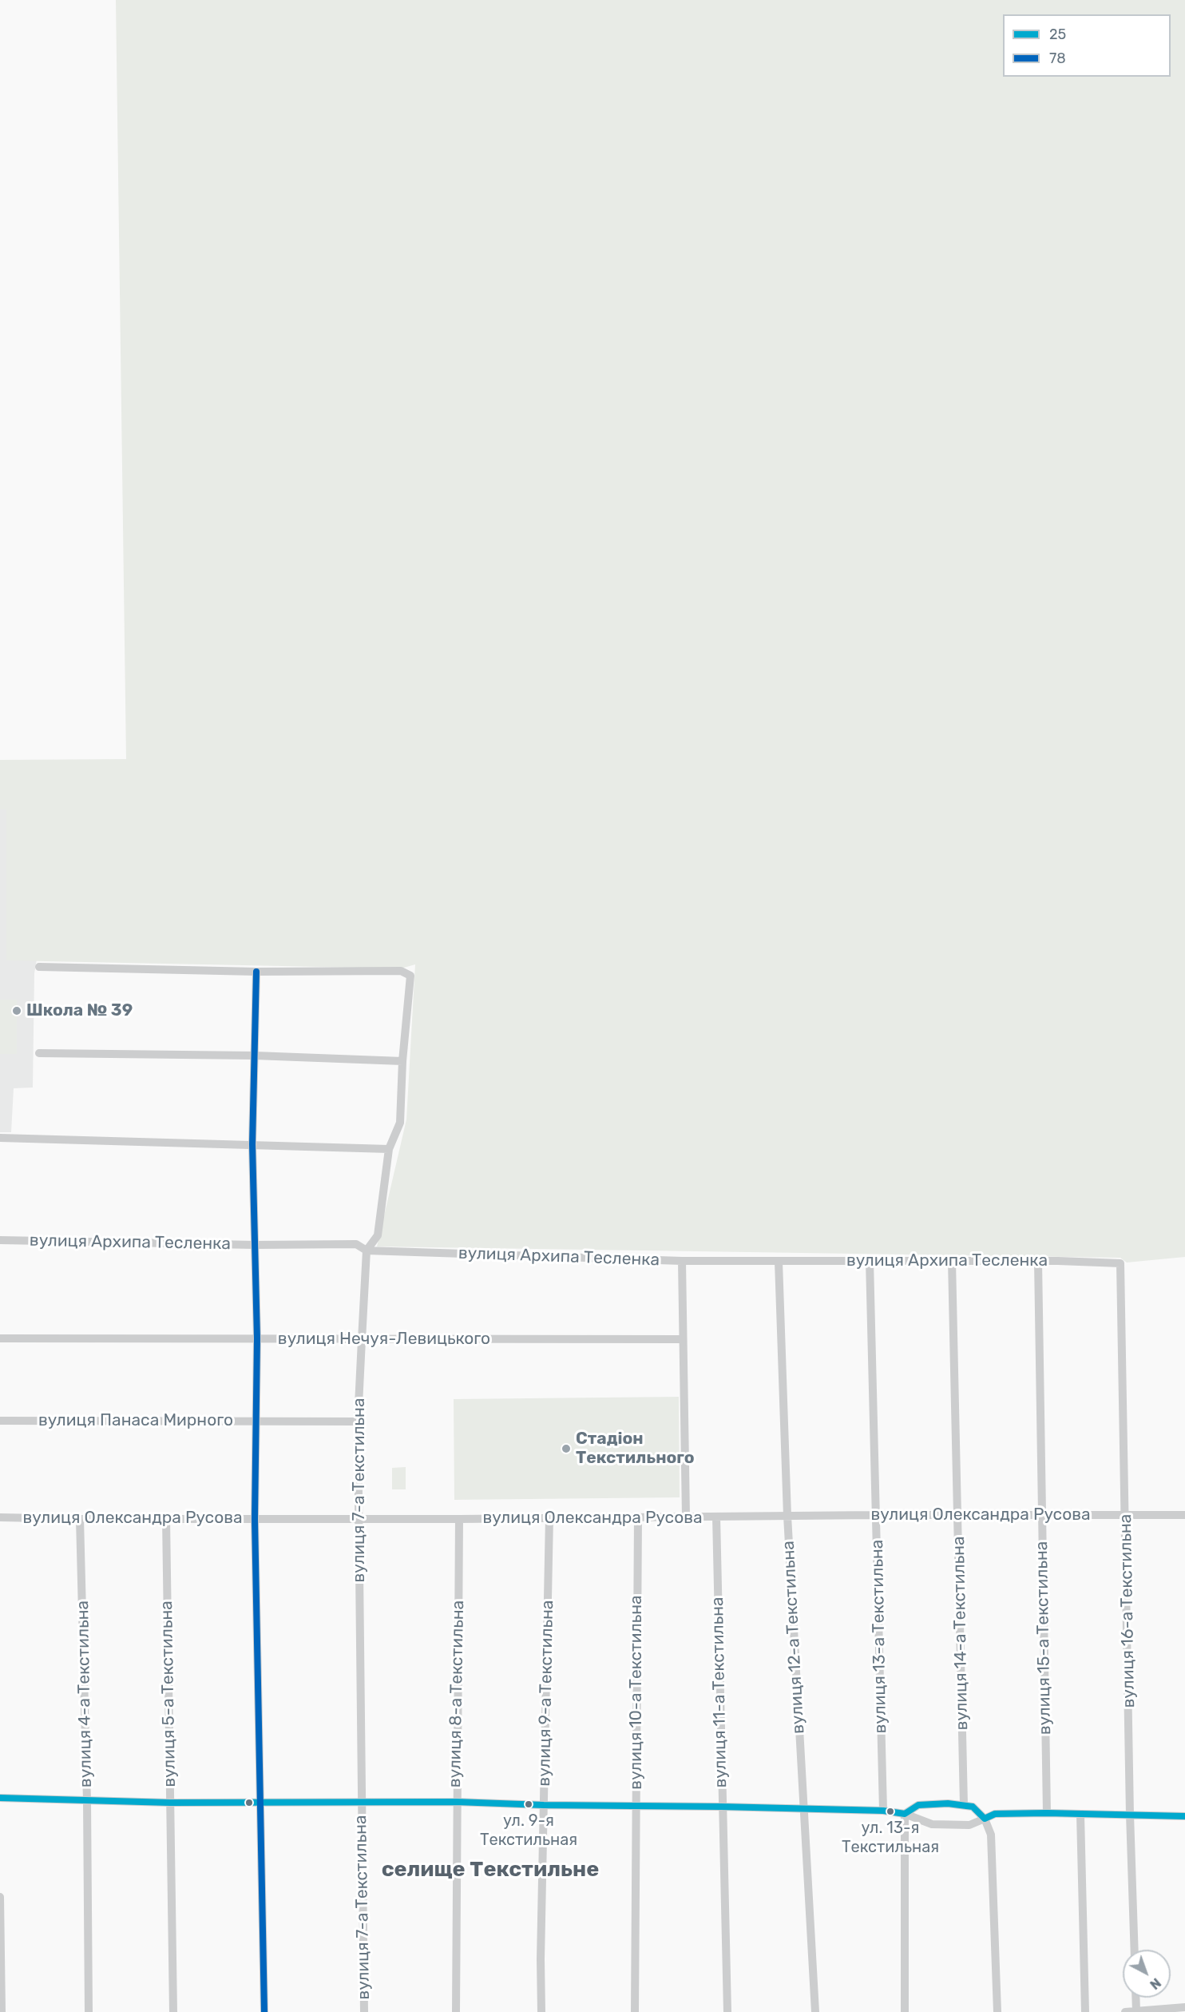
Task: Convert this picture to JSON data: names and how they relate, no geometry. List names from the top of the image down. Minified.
{"streets":{"street":["вулиця Архипа Тесленка","вулиця Нечуя-Левицького","вулиця Панаса Мирного","вулиця 7-а Текстильна","вулиця Олександра Русова","вулиця 16-а Текстильна","вулиця 14-а Текстильна","вулиця 13-а Текстильна","вулиця 12-а Текстильна","вулиця 15-а Текстильна","вулиця 10-а Текстильна","вулиця 11-а Текстильна","вулиця 9-а Текстильна","вулиця 4-а Текстильна","вулиця 5-а Текстильна","вулиця 8-а Текстильна"]},"crossings":[["вулиця Архипа Тесленка","вулиця 7-а Текстильна"],["вулиця Архипа Тесленка","вулиця 16-а Текстильна"],["вулиця Архипа Тесленка","вулиця 14-а Текстильна"],["вулиця Архипа Тесленка","вулиця 13-а Текстильна"],["вулиця Архипа Тесленка","вулиця 12-а Текстильна"],["вулиця Архипа Тесленка","вулиця 15-а Текстильна"],["вулиця Нечуя-Левицького","вулиця 7-а Текстильна"],["вулиця Панаса Мирного","вулиця 7-а Текстильна"],["вулиця 7-а Текстильна","вулиця Олександра Русова"],["вулиця Олександра Русова","вулиця 16-а Текстильна"],["вулиця Олександра Русова","вулиця 14-а Текстильна"],["вулиця Олександра Русова","вулиця 13-а Текстильна"],["вулиця Олександра Русова","вулиця 12-а Текстильна"],["вулиця Олександра Русова","вулиця 15-а Текстильна"],["вулиця Олександра Русова","вулиця 10-а Текстильна"],["вулиця Олександра Русова","вулиця 11-а Текстильна"],["вулиця Олександра Русова","вулиця 9-а Текстильна"],["вулиця Олександра Русова","вулиця 4-а Текстильна"],["вулиця Олександра Русова","вулиця 5-а Текстильна"],["вулиця Олександра Русова","вулиця 8-а Текстильна"]],"districts":["селище Текстильне"],"places":["Школа № 39","Стадіон Текстильного","ул. 9-я Текстильная","ул. 13-я Текстильная"],"lines":["transit line 78","transit line 25"],"legend":["25","78"],"north":"bottom right"}
